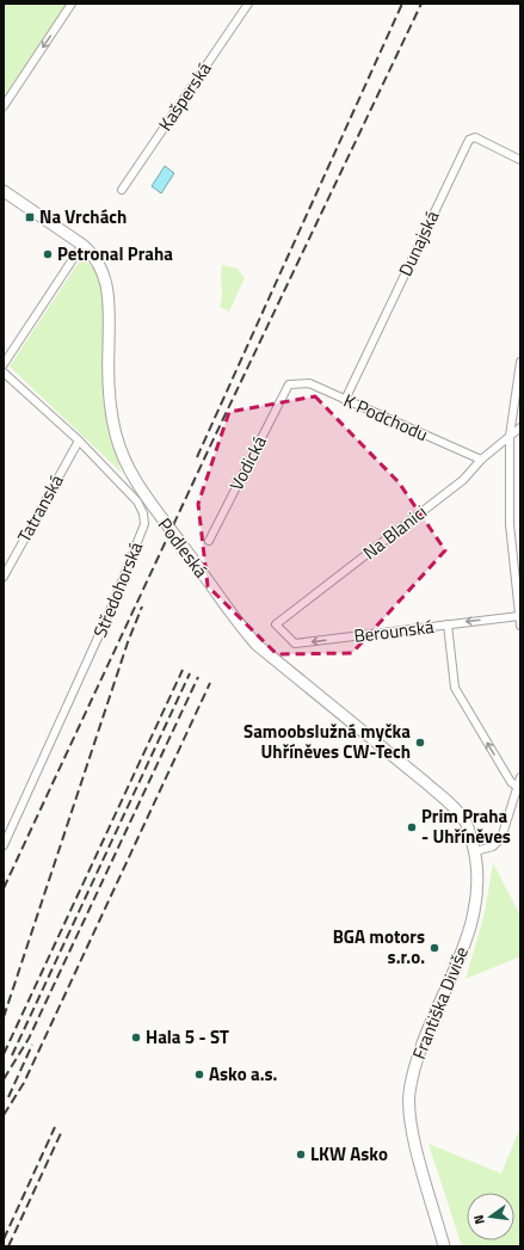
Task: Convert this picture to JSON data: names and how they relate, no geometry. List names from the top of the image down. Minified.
{"streets":{"main road":["Podleská","Františka Diviše"],"street":["Kašperská","Dunajská","K Podchodu","Vodická","Tatranská","Na Blanici","Středohorská","Berounská"]},"crossings":[["Dunajská","K Podchodu"],["K Podchodu","Vodická"],["K Podchodu","Na Blanici"],["Tatranská","Středohorská"],["Na Blanici","Berounská"],["Podleská","Františka Diviše"]],"one_way":["Berounská"],"places":{"transit":["Na Vrchách"],"other":["Petronal Praha","Samoobslužná myčka Uhříněves CW-Tech","Prim Praha - Uhříněves","BGA motors s.r.o.","Hala 5 - ST","Asko a.s.","LKW Asko"]},"north":"left"}
